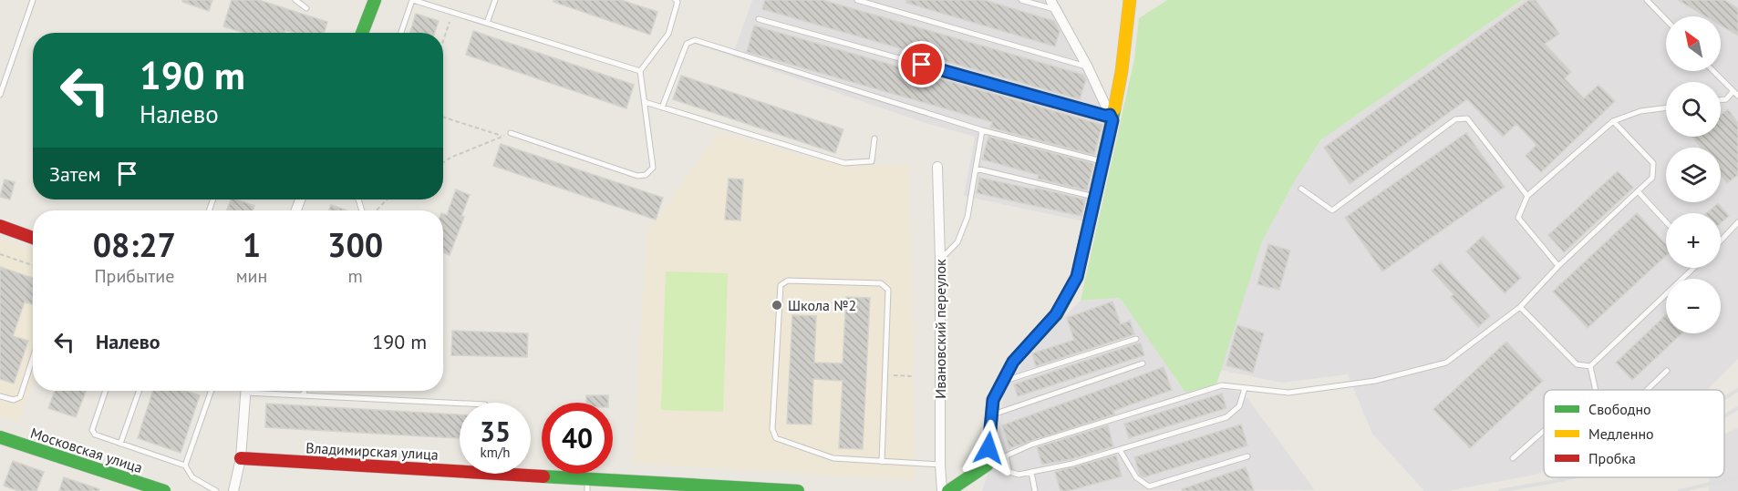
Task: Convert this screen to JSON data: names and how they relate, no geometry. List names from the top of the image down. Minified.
{"streets":{"street":["Ивановский переулок","Московская улица","Владимирская улица"]},"places":["Школа №2"],"legend":["Свободно","Медленно","Пробка"],"north":"top left","page":{"map_buttons":["+","−"],"turn":["190 m","Налево"],"then":"Затем","eta":["08:27","Прибытие","1","мин","300","m"],"list":[{"name":"Налево","value":"190 m"}],"speed":"35 km/h","limit":"40"}}
